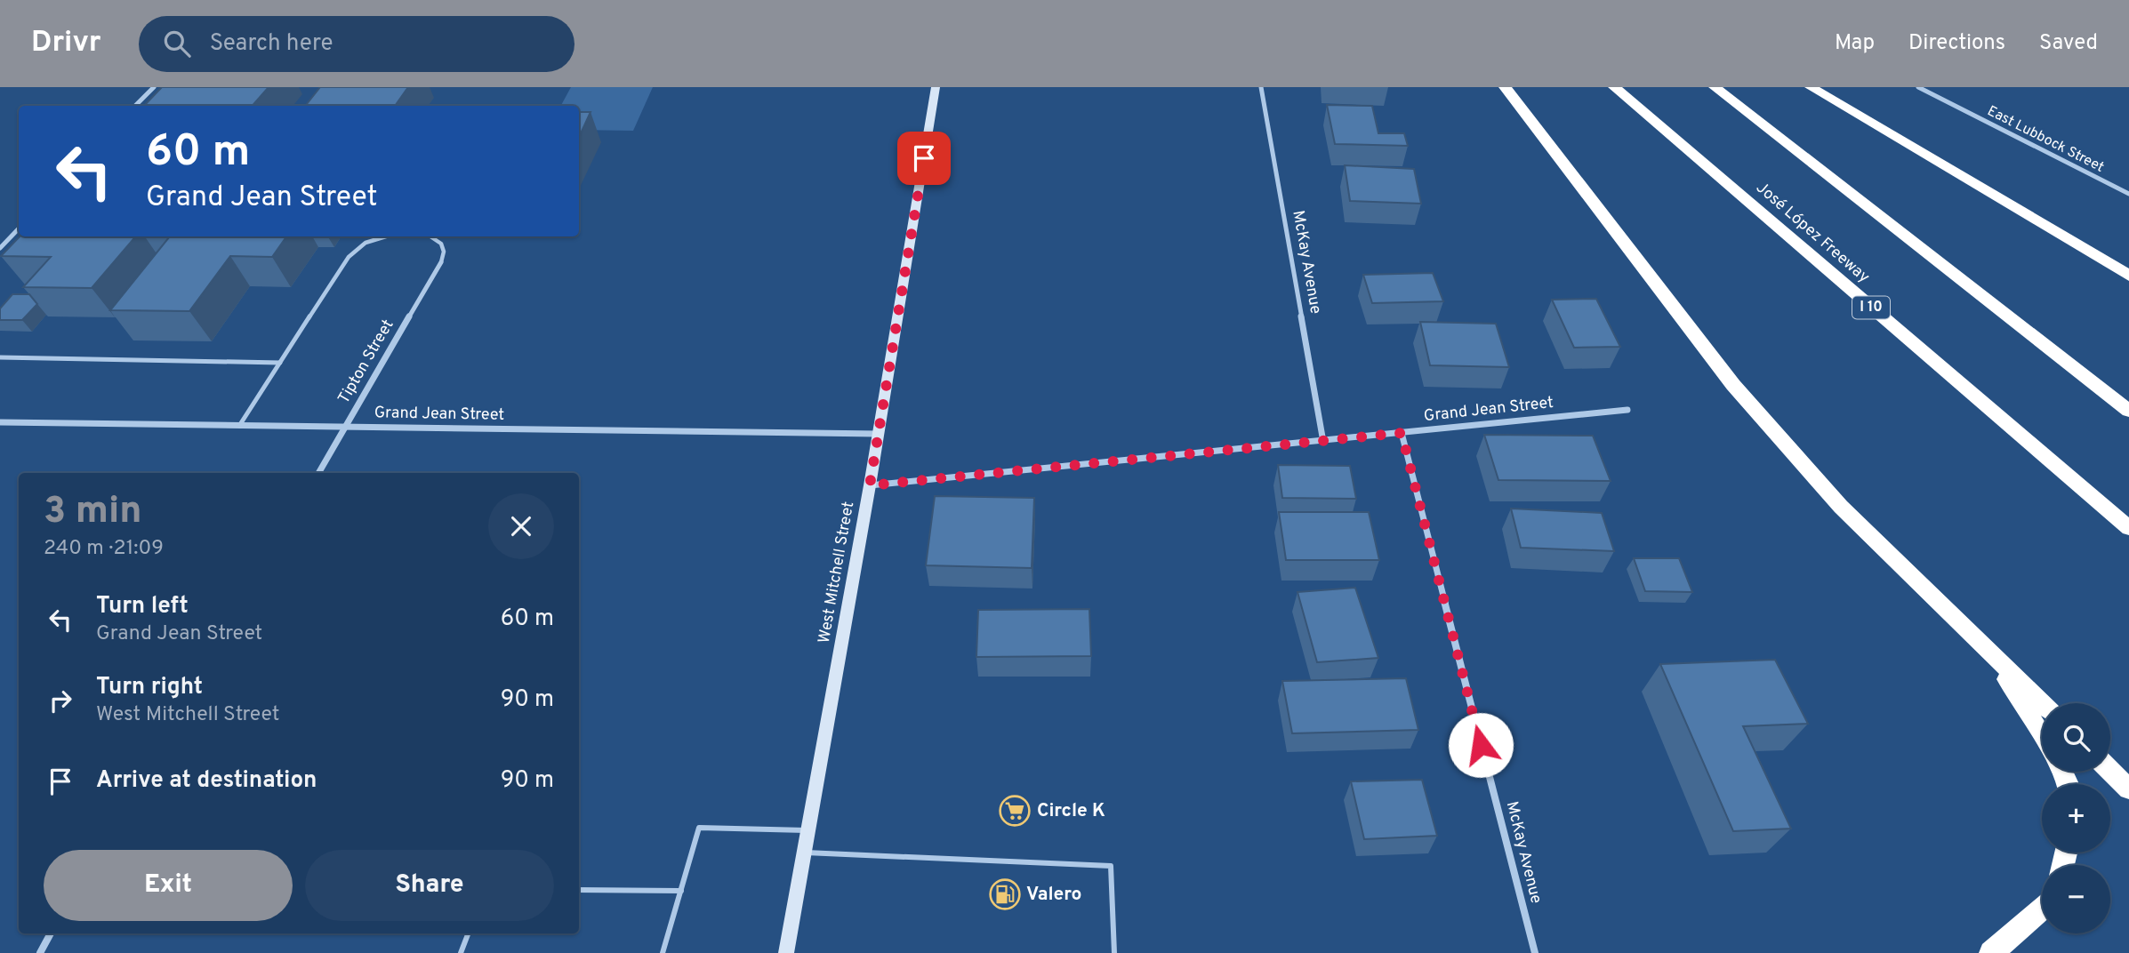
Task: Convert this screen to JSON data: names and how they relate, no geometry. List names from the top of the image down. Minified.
{"streets":{"highway":["José López Freeway","I 10"],"street":["East Lubbock Street","McKay Avenue","Tipton Street","Grand Jean Street","West Mitchell Street"]},"crossings":[["McKay Avenue","Grand Jean Street"],["Tipton Street","Grand Jean Street"],["Grand Jean Street","West Mitchell Street"]],"places":{"supermarket":["Circle K"],"fuel station":["Valero"]},"page":{"header":"Drivr","search":"Search here","nav":["Map","Directions","Saved"],"turn":["60 m","Grand Jean Street"],"heading":["3 min","240 m · 21:09"],"list":[{"name":"Turn left","note":"Grand Jean Street","value":"60 m"},{"name":"Turn right","note":"West Mitchell Street","value":"90 m"},{"name":"Arrive at destination","value":"90 m"}],"map_buttons":["+","−"],"buttons":["Exit","Share"]}}
